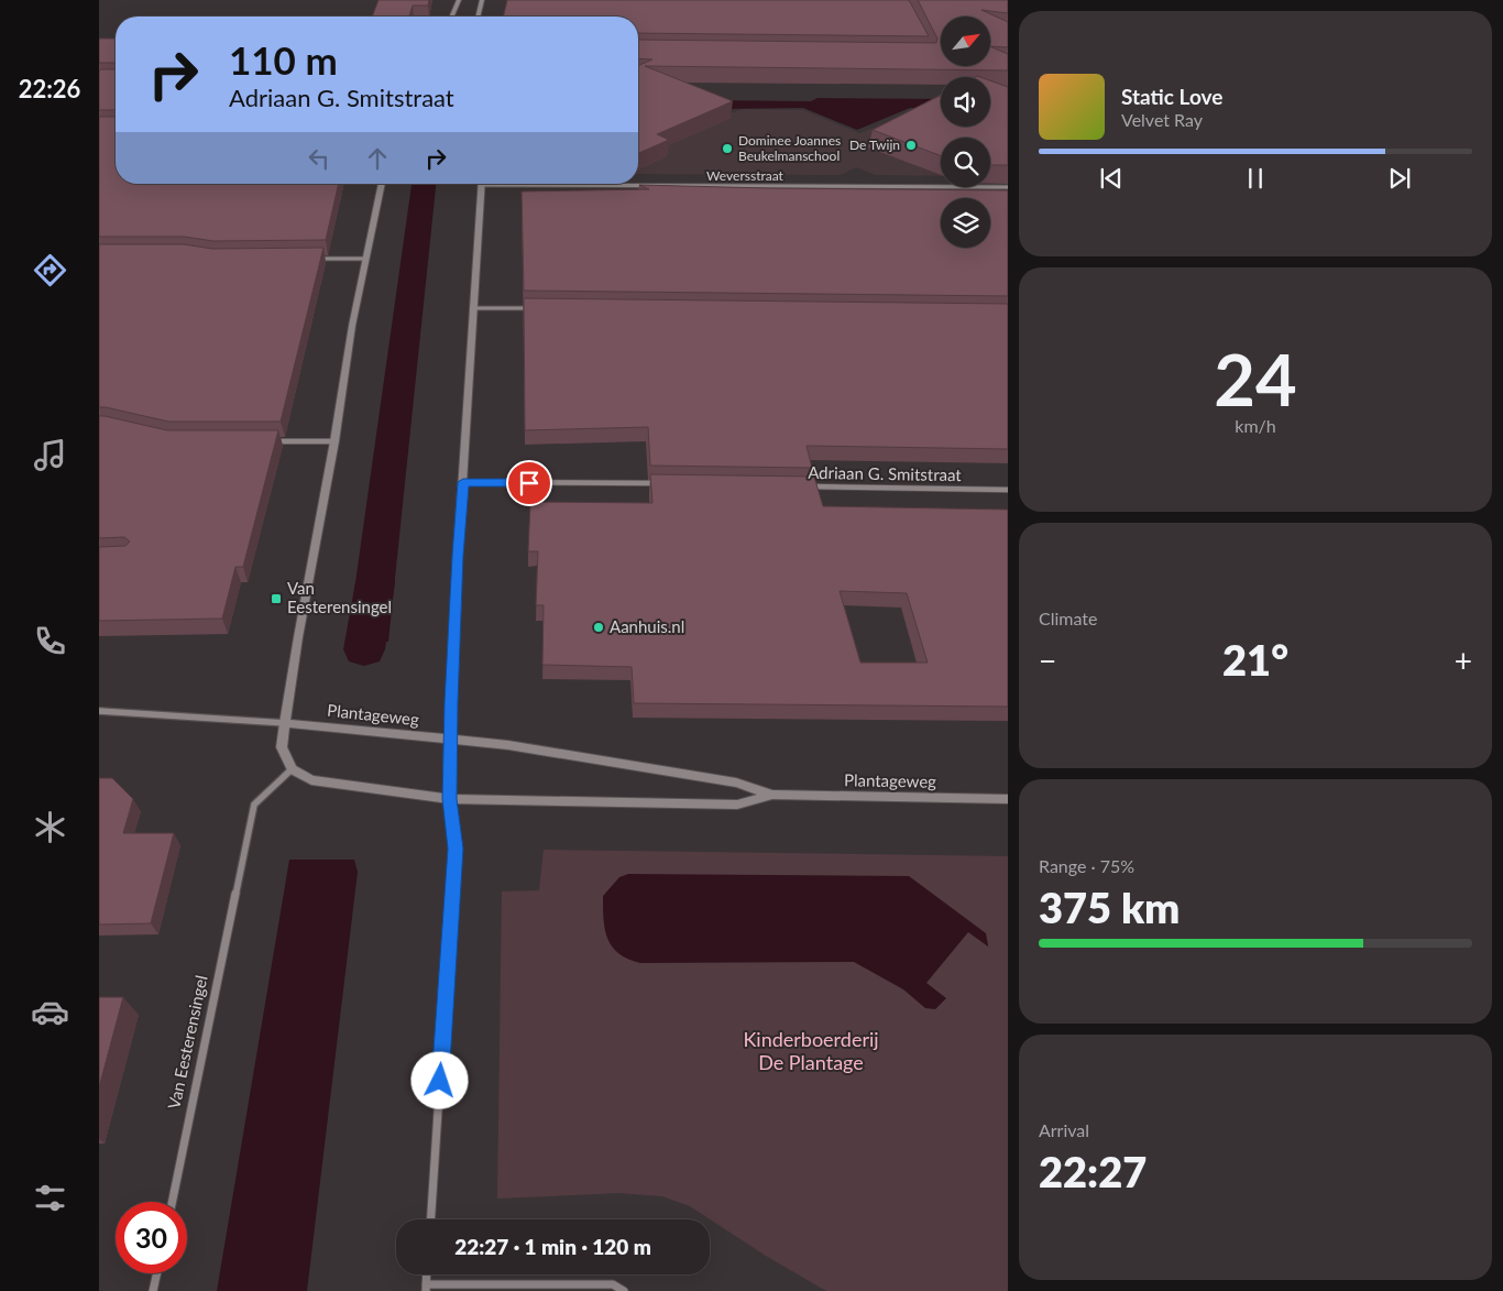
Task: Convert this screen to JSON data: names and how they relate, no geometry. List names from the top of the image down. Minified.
{"streets":{"street":["Weversstraat","Adriaan G. Smitstraat","Plantageweg","Van Eesterensingel"]},"crossings":[["Plantageweg","Van Eesterensingel"]],"parks":["Kinderboerderij De Plantage"],"places":{"other":["De Twijn","Dominee Joannes Beukelmanschool","Aanhuis.nl"],"transit":["Van Eesterensingel"]},"north":"top right","page":{"tabs":"22:26","turn":["110 m","Adriaan G. Smitstraat"],"song":["Static Love","Velvet Ray"],"tile":[["24","km/h"],"Climate",["Range · 75%","375 km"],["Arrival","22:27"]],"heat":["−","21°","+"],"limit":"30","trip":"22:27 · 1 min · 120 m"}}
